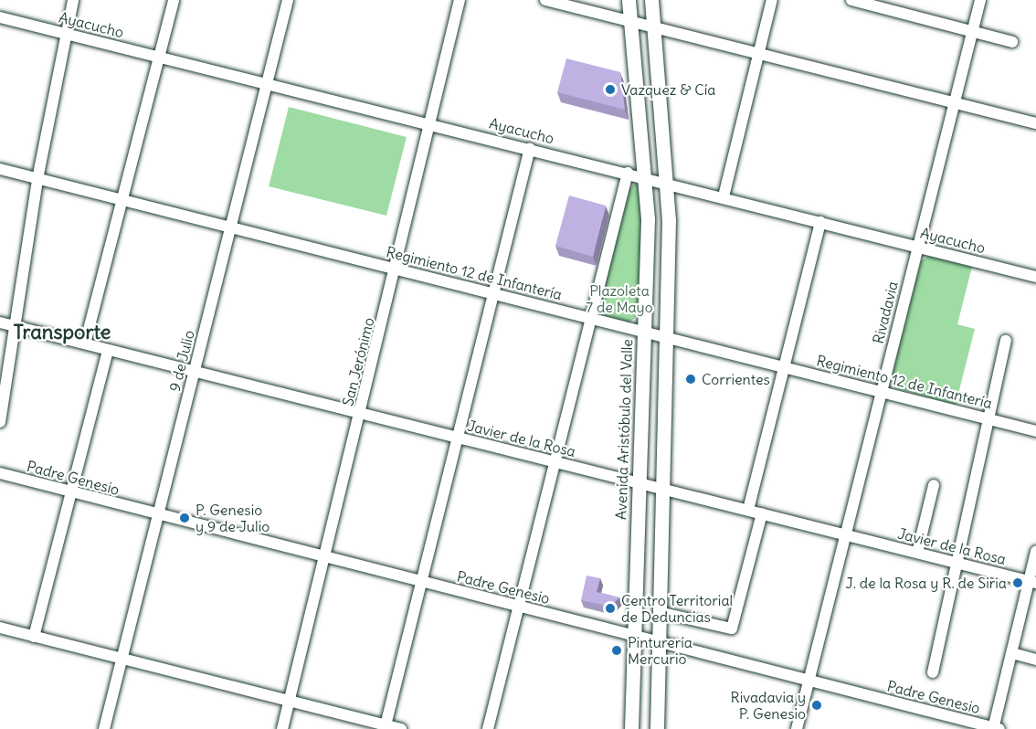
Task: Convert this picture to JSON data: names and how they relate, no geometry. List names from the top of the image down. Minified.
{"streets":{"main road":["Avenida Aristóbulo del Valle"],"street":["Ayacucho","Regimiento 12 de Infantería","Rivadavia","9 de Julio","San Jerónimo","Javier de la Rosa","Padre Genesio"]},"crossings":[["Ayacucho","Rivadavia"],["Ayacucho","9 de Julio"],["Ayacucho","San Jerónimo"],["Ayacucho","Avenida Aristóbulo del Valle"],["Regimiento 12 de Infantería","Rivadavia"],["Regimiento 12 de Infantería","9 de Julio"],["Regimiento 12 de Infantería","San Jerónimo"],["Regimiento 12 de Infantería","Avenida Aristóbulo del Valle"],["Rivadavia","Javier de la Rosa"],["Rivadavia","Padre Genesio"],["9 de Julio","Javier de la Rosa"],["9 de Julio","Padre Genesio"],["San Jerónimo","Javier de la Rosa"],["San Jerónimo","Padre Genesio"],["Avenida Aristóbulo del Valle","Javier de la Rosa"],["Avenida Aristóbulo del Valle","Padre Genesio"]],"districts":["Transporte"],"parks":["Plazoleta 7 de Mayo"],"places":["Vazquez & Cía","Corrientes","P. Genesio y 9 de Julio","J. de la Rosa y R. de Siria","Centro Territorial de Deduncias","Pinturería Mercurio","Rivadavia y P. Genesio"]}
